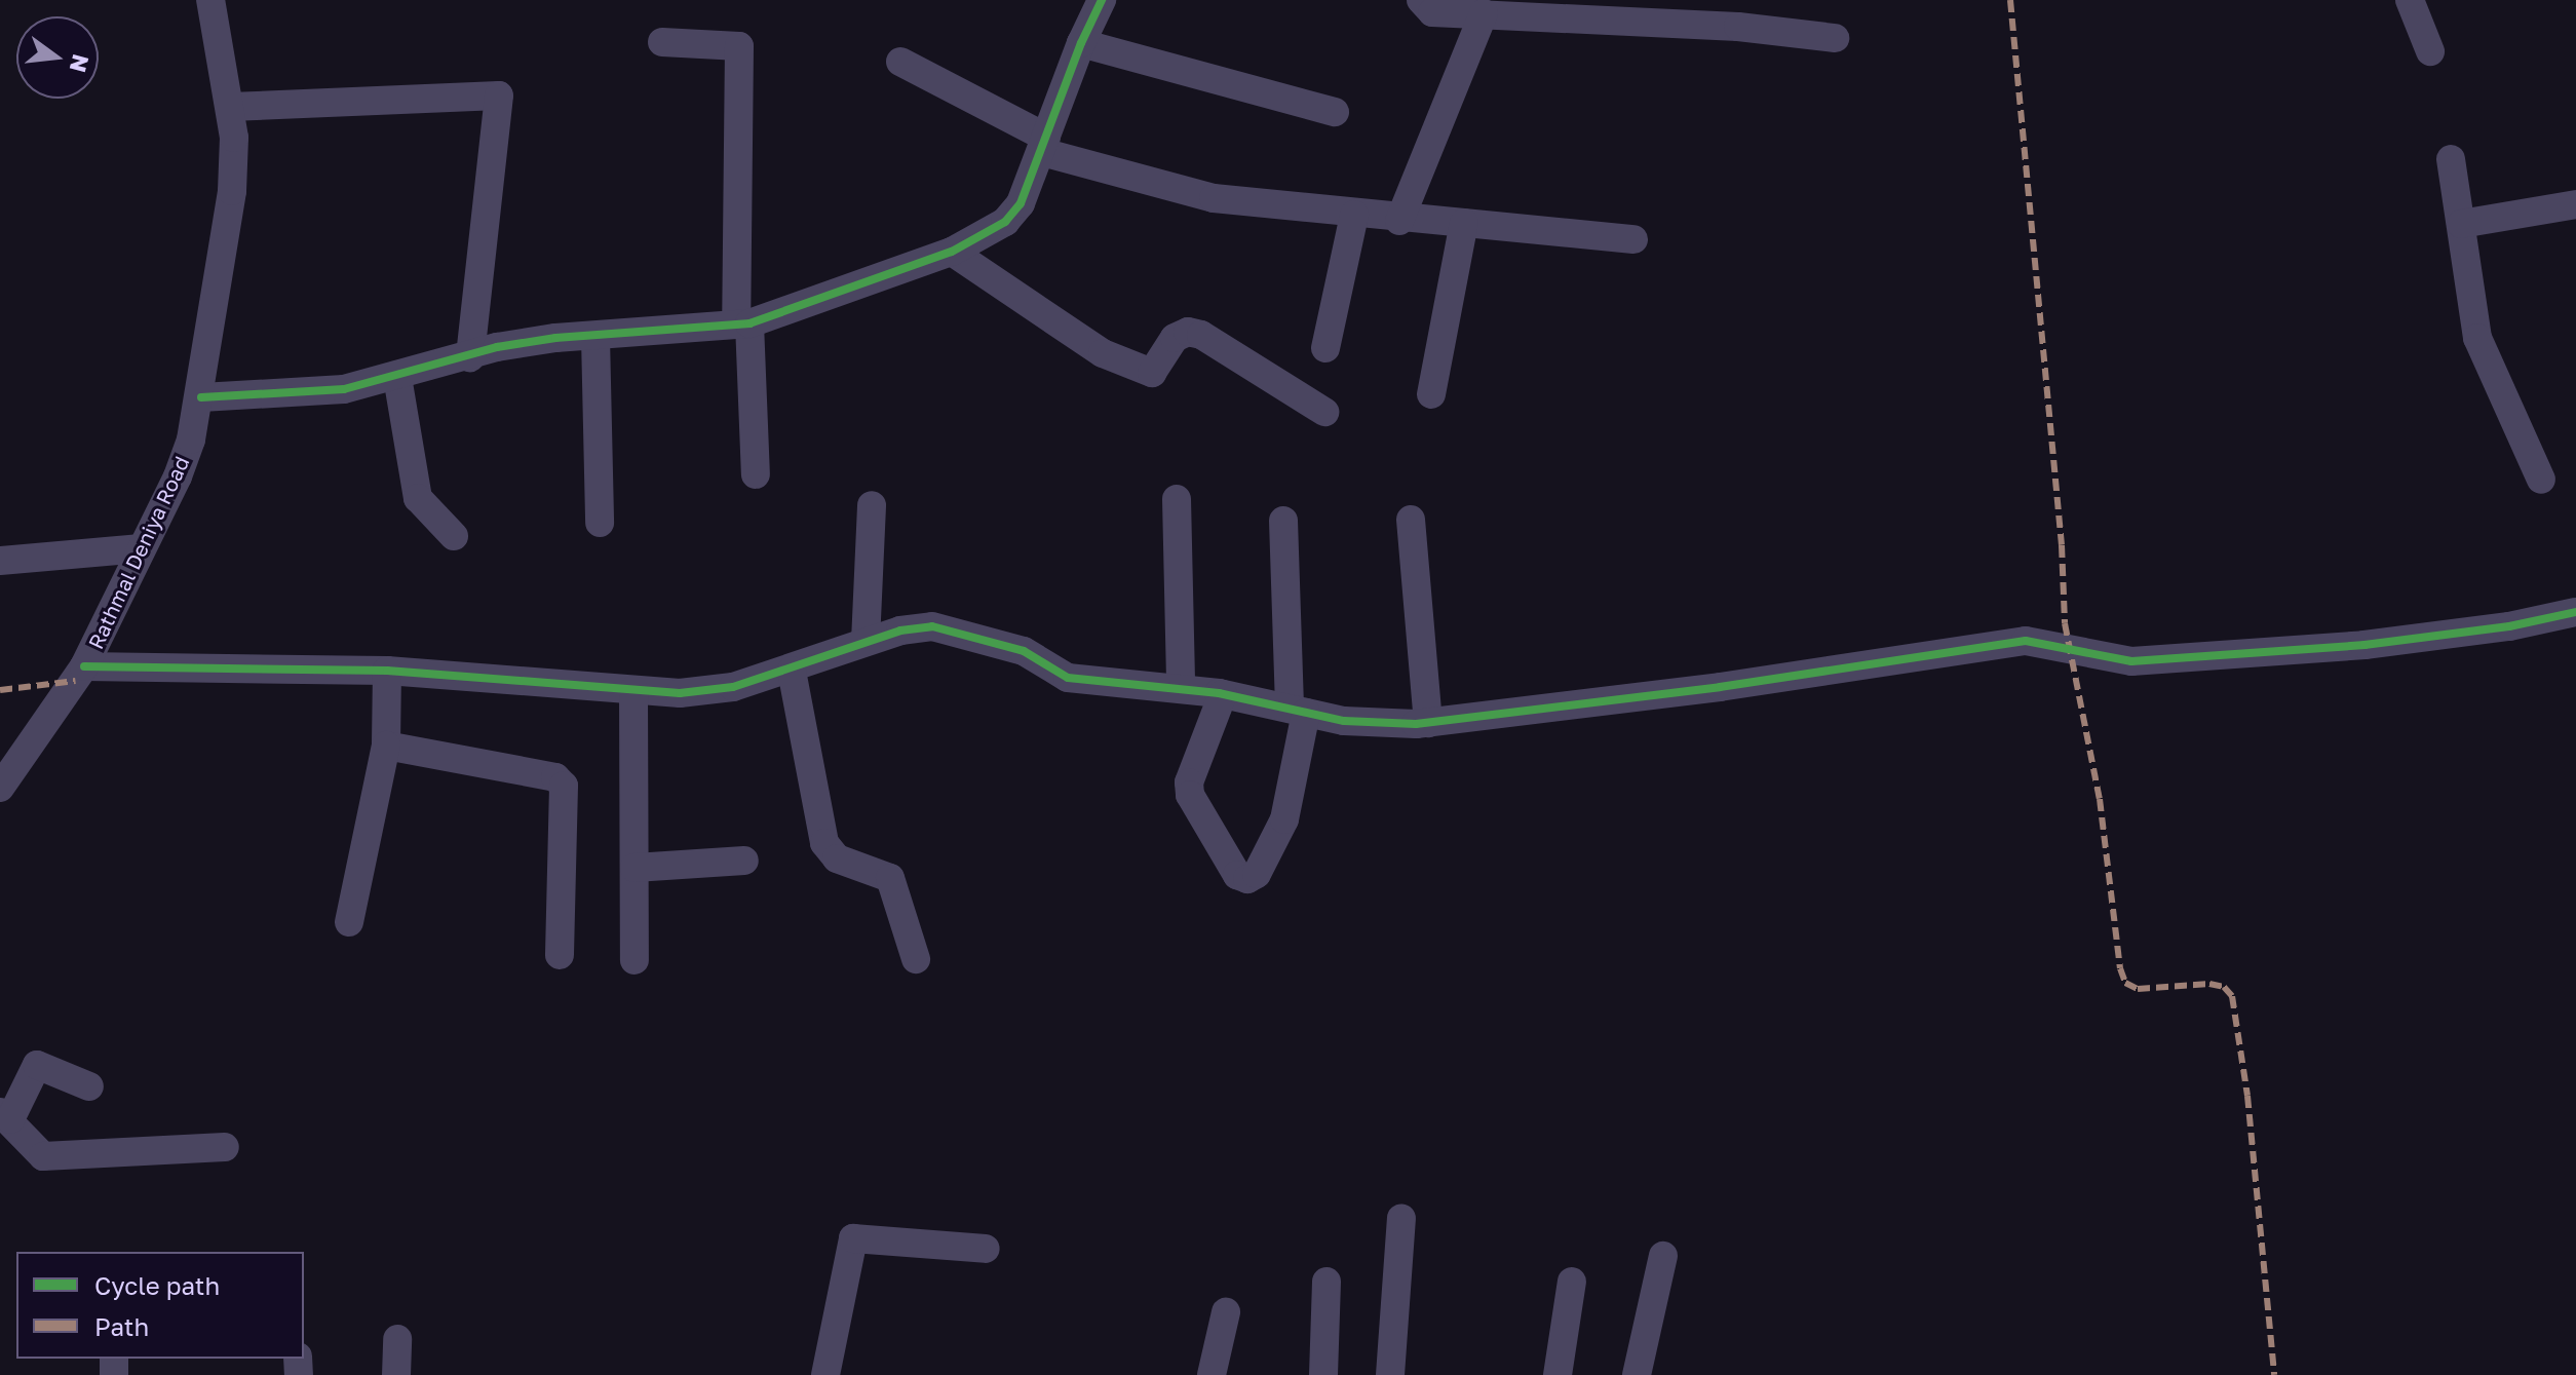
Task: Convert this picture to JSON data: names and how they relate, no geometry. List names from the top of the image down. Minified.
{"streets":{"street":["Rathmal Deniya Road"]},"legend":["Cycle path","Path"],"north":"right"}
